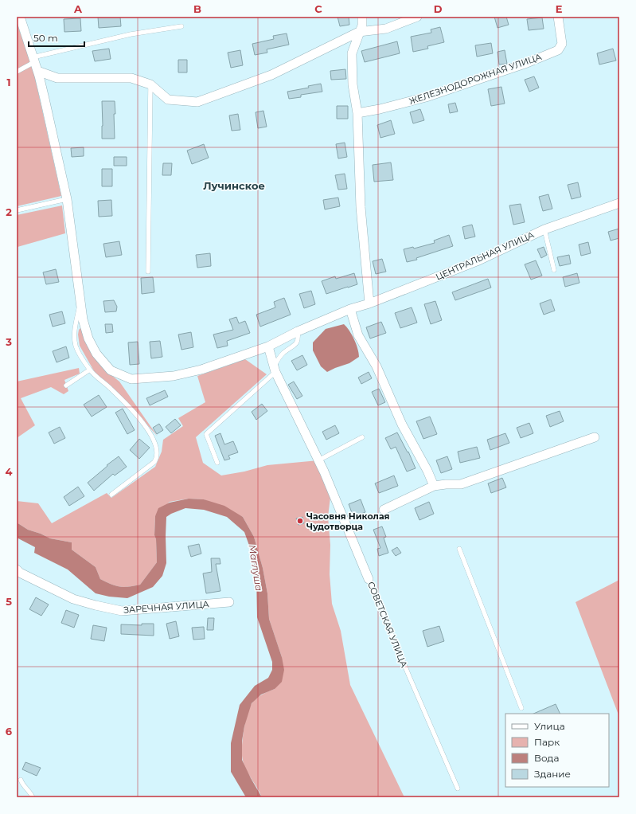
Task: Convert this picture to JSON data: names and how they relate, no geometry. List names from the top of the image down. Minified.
{"streets":{"street":["ЖЕЛЕЗНОДОРОЖНАЯ УЛИЦА","ЦЕНТРАЛЬНАЯ УЛИЦА","ЗАРЕЧНАЯ УЛИЦА","СОВЕТСКАЯ УЛИЦА"]},"districts":["Лучинское"],"water":["Маглуша"],"places":["Часовня Николая Чудотворца"],"legend":["Улица","Парк","Вода","Здание"],"scale_bar":"50 m","grid":{"columns":["A","B","C","D","E"],"rows":["1","2","3","4","5","6"]}}
